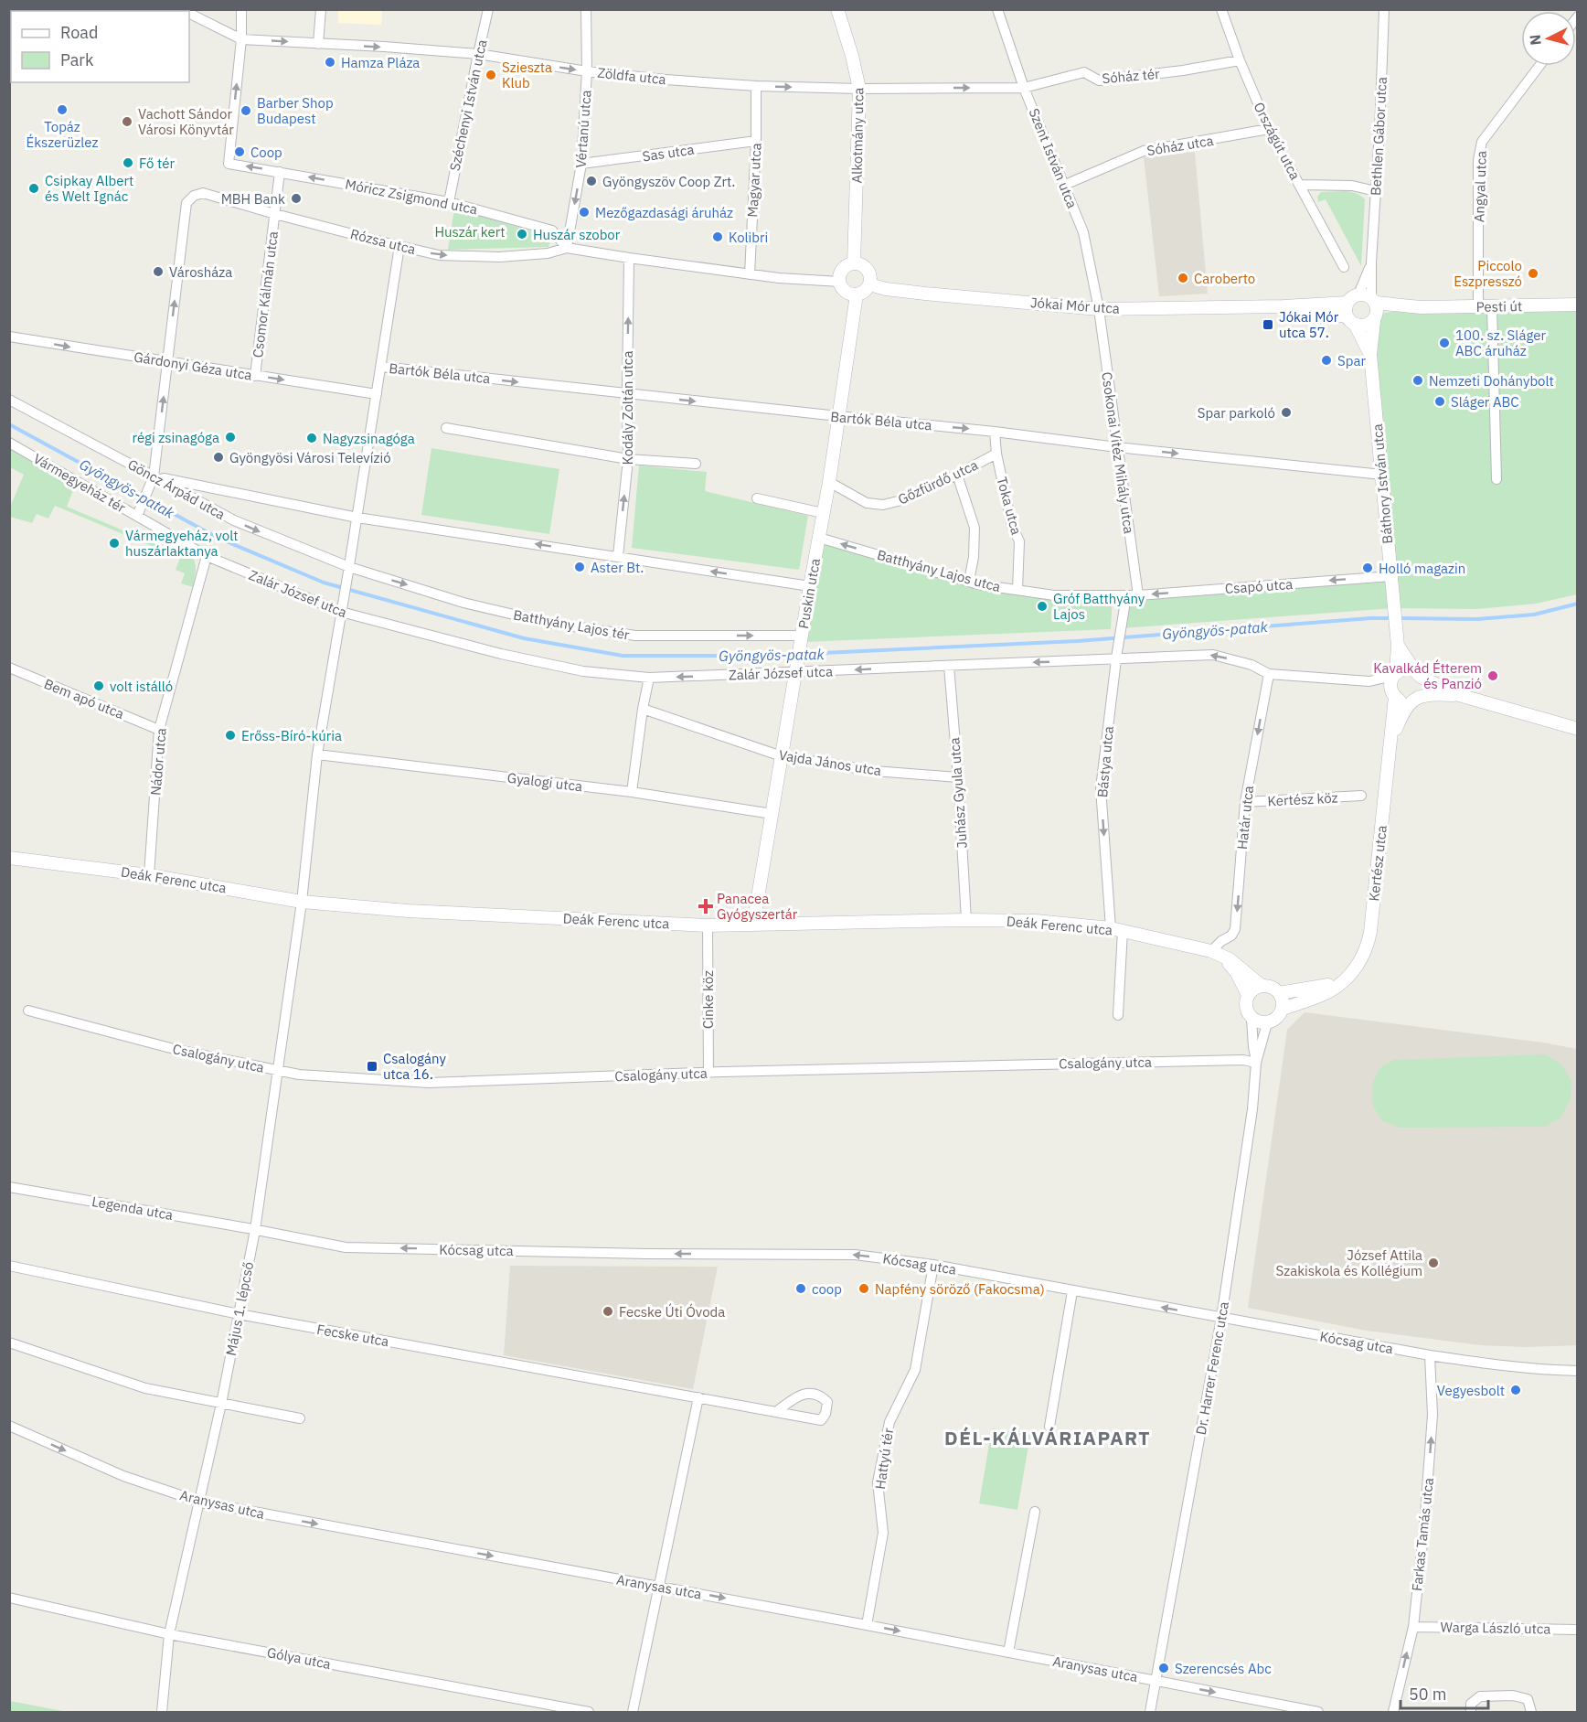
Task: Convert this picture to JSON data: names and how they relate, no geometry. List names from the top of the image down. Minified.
{"streets":{"street":["Zöldfa utca","Sóház tér","Széchenyi István utca","Vértanú utca","Alkotmány utca","Bethlen Gábor utca","Országút utca","Sóház utca","Sas utca","Szent István utca","Magyar utca","Angyal utca","Móricz Zsigmond utca","Rózsa utca","Csomor Kálmán utca","Jókai Mór utca","Pesti út","Gárdonyi Géza utca","Bartók Béla utca","Kodály Zoltán utca","Csokonai Vitéz Mihály utca","Gőzfürdő utca","Vármegyeház tér","Báthory István utca","Göncz Árpád utca","Toka utca","Batthyány Lajos utca","Csapó utca","Zalár József utca","Puskin utca","Batthyány Lajos tér","Bem apó utca","Nádor utca","Bástya utca","Vajda János utca","Gyalogi utca","Juhász Gyula utca","Kertész köz","Határ utca","Kertész utca","Deák Ferenc utca","Cinke köz","Csalogány utca","Legenda utca","Kócsag utca","Május 1. lépcső","Fecske utca","Dr. Harrer Ferenc utca","Hattyú tér","Aranysas utca","Farkas Tamás utca","Warga László utca","Gólya utca"]},"crossings":[["Zöldfa utca","Sóház tér"],["Zöldfa utca","Széchenyi István utca"],["Zöldfa utca","Vértanú utca"],["Zöldfa utca","Alkotmány utca"],["Zöldfa utca","Szent István utca"],["Zöldfa utca","Magyar utca"],["Sóház tér","Országút utca"],["Sóház tér","Szent István utca"],["Széchenyi István utca","Móricz Zsigmond utca"],["Vértanú utca","Sas utca"],["Vértanú utca","Móricz Zsigmond utca"],["Vértanú utca","Rózsa utca"],["Alkotmány utca","Jókai Mór utca"],["Alkotmány utca","Puskin utca"],["Bethlen Gábor utca","Jókai Mór utca"],["Bethlen Gábor utca","Pesti út"],["Bethlen Gábor utca","Báthory István utca"],["Országút utca","Sóház utca"],["Sóház utca","Szent István utca"],["Sas utca","Magyar utca"],["Szent István utca","Jókai Mór utca"],["Szent István utca","Csokonai Vitéz Mihály utca"],["Angyal utca","Pesti út"],["Móricz Zsigmond utca","Rózsa utca"],["Rózsa utca","Csomor Kálmán utca"],["Rózsa utca","Gárdonyi Géza utca"],["Rózsa utca","Május 1. lépcső"],["Csomor Kálmán utca","Gárdonyi Géza utca"],["Jókai Mór utca","Pesti út"],["Jókai Mór utca","Csokonai Vitéz Mihály utca"],["Jókai Mór utca","Báthory István utca"],["Jókai Mór utca","Puskin utca"],["Pesti út","Báthory István utca"],["Gárdonyi Géza utca","Május 1. lépcső"],["Bartók Béla utca","Kodály Zoltán utca"],["Bartók Béla utca","Csokonai Vitéz Mihály utca"],["Bartók Béla utca","Báthory István utca"],["Bartók Béla utca","Puskin utca"],["Bartók Béla utca","Május 1. lépcső"],["Csokonai Vitéz Mihály utca","Csapó utca"],["Gőzfürdő utca","Toka utca"],["Gőzfürdő utca","Puskin utca"],["Vármegyeház tér","Zalár József utca"],["Vármegyeház tér","Nádor utca"],["Báthory István utca","Csapó utca"],["Báthory István utca","Kertész utca"],["Göncz Árpád utca","Batthyány Lajos tér"],["Göncz Árpád utca","Május 1. lépcső"],["Toka utca","Batthyány Lajos utca"],["Batthyány Lajos utca","Csapó utca"],["Batthyány Lajos utca","Puskin utca"],["Batthyány Lajos utca","Bástya utca"],["Csapó utca","Bástya utca"],["Zalár József utca","Puskin utca"],["Zalár József utca","Nádor utca"],["Zalár József utca","Bástya utca"],["Zalár József utca","Juhász Gyula utca"],["Zalár József utca","Határ utca"],["Zalár József utca","Május 1. lépcső"],["Puskin utca","Batthyány Lajos tér"],["Puskin utca","Vajda János utca"],["Puskin utca","Gyalogi utca"],["Puskin utca","Deák Ferenc utca"],["Batthyány Lajos tér","Május 1. lépcső"],["Bem apó utca","Nádor utca"],["Nádor utca","Deák Ferenc utca"],["Bástya utca","Deák Ferenc utca"],["Vajda János utca","Juhász Gyula utca"],["Gyalogi utca","Május 1. lépcső"],["Juhász Gyula utca","Deák Ferenc utca"],["Kertész köz","Határ utca"],["Határ utca","Deák Ferenc utca"],["Kertész utca","Dr. Harrer Ferenc utca"],["Deák Ferenc utca","Cinke köz"],["Deák Ferenc utca","Május 1. lépcső"],["Cinke köz","Csalogány utca"],["Csalogány utca","Május 1. lépcső"],["Csalogány utca","Dr. Harrer Ferenc utca"],["Legenda utca","Kócsag utca"],["Legenda utca","Május 1. lépcső"],["Kócsag utca","Május 1. lépcső"],["Kócsag utca","Dr. Harrer Ferenc utca"],["Kócsag utca","Hattyú tér"],["Kócsag utca","Farkas Tamás utca"],["Május 1. lépcső","Fecske utca"],["Május 1. lépcső","Aranysas utca"],["Május 1. lépcső","Gólya utca"],["Dr. Harrer Ferenc utca","Aranysas utca"],["Hattyú tér","Aranysas utca"],["Farkas Tamás utca","Warga László utca"]],"one_way":["Zöldfa utca","Vértanú utca","Móricz Zsigmond utca","Gárdonyi Géza utca","Bartók Béla utca","Kodály Zoltán utca","Batthyány Lajos utca","Csapó utca","Zalár József utca","Bástya utca","Határ utca","Kócsag utca","Aranysas utca","Farkas Tamás utca"],"districts":["DÉL-KÁLVÁRIAPART"],"water":["Gyöngyös-patak"],"parks":["Huszár kert"],"places":{"other":["Hamza Pláza","Szieszta Klub","Topáz Ékszerüzlez","Barber Shop Budapest","Vachott Sándor Városi Könyvtár","Coop","Fő tér","Gyöngyszöv Coop Zrt.","Csipkay Albert és Welt Ignác","MBH Bank","Mezőgazdasági áruház","Huszár szobor","Kolibri","Városháza","Piccolo Eszpresszó","Caroberto","100. sz. Sláger ABC áruház","Spar","Nemzeti Dohánybolt","Sláger ABC","Spar parkoló","régi zsinagóga","Nagyzsinagóga","Gyöngyösi Városi Televízió","Vármegyeház, volt huszárlaktanya","Aster Bt.","Holló magazin","Gróf Batthyány Lajos","Kavalkád Étterem és Panzió","volt istálló","Erőss-Bíró-kúria","József Attila Szakiskola és Kollégium","coop","Napfény söröző (Fakocsma)","Fecske Úti Óvoda","Vegyesbolt","Szerencsés Abc"],"transit":["Jókai Mór utca 57.","Csalogány utca 16."],"health":["Panacea Gyógyszertár"]},"legend":["Road","Park"],"scale_bar":"50 m","north":"left"}
